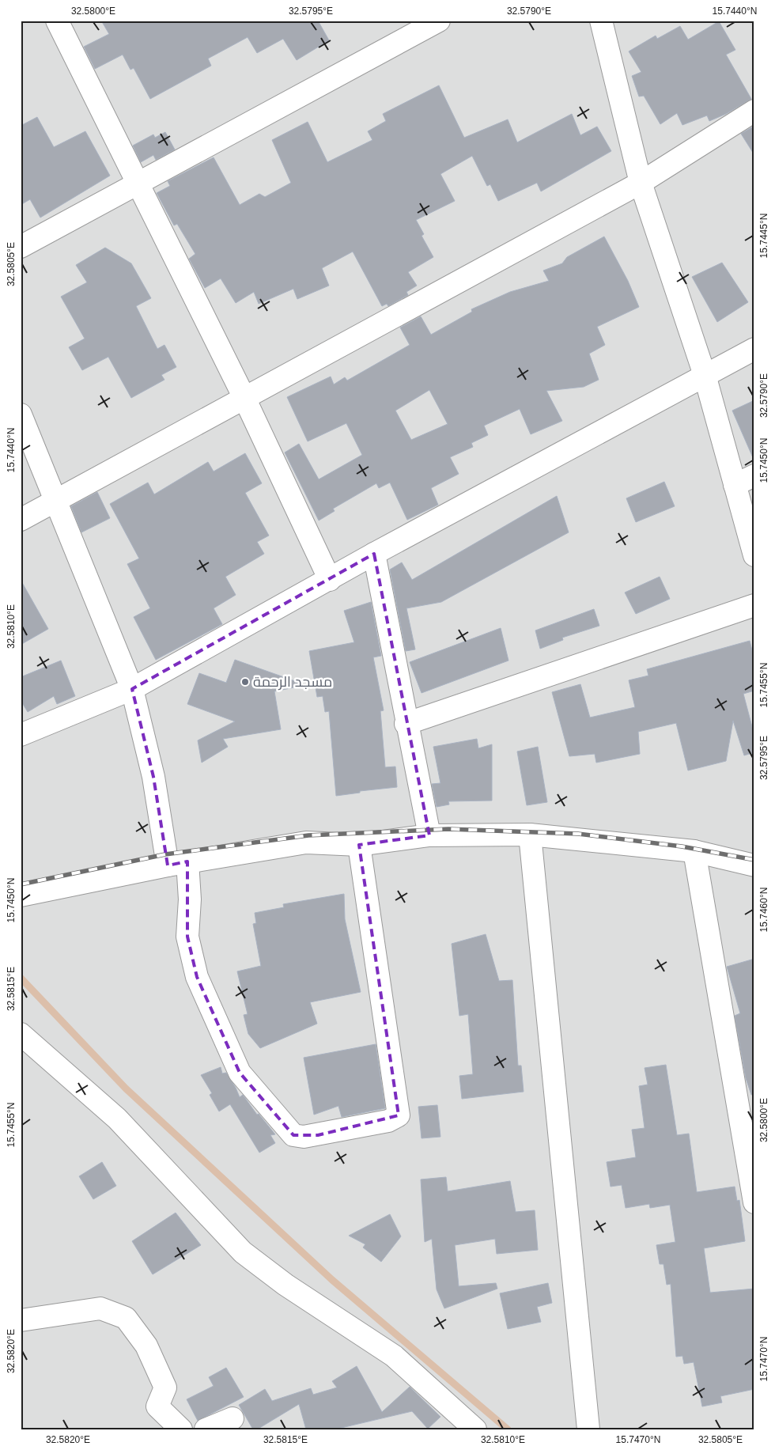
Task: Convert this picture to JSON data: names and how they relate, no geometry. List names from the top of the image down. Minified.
{"places":["مسجد الرحمة"],"coordinates":["32.5800°E","32.5795°E","32.5790°E","15.7440°N","15.7445°N","32.5805°E","15.7450°N","32.5810°E","15.7455°N","15.7460°N","32.5815°E","32.5820°E","15.7470°N"]}
